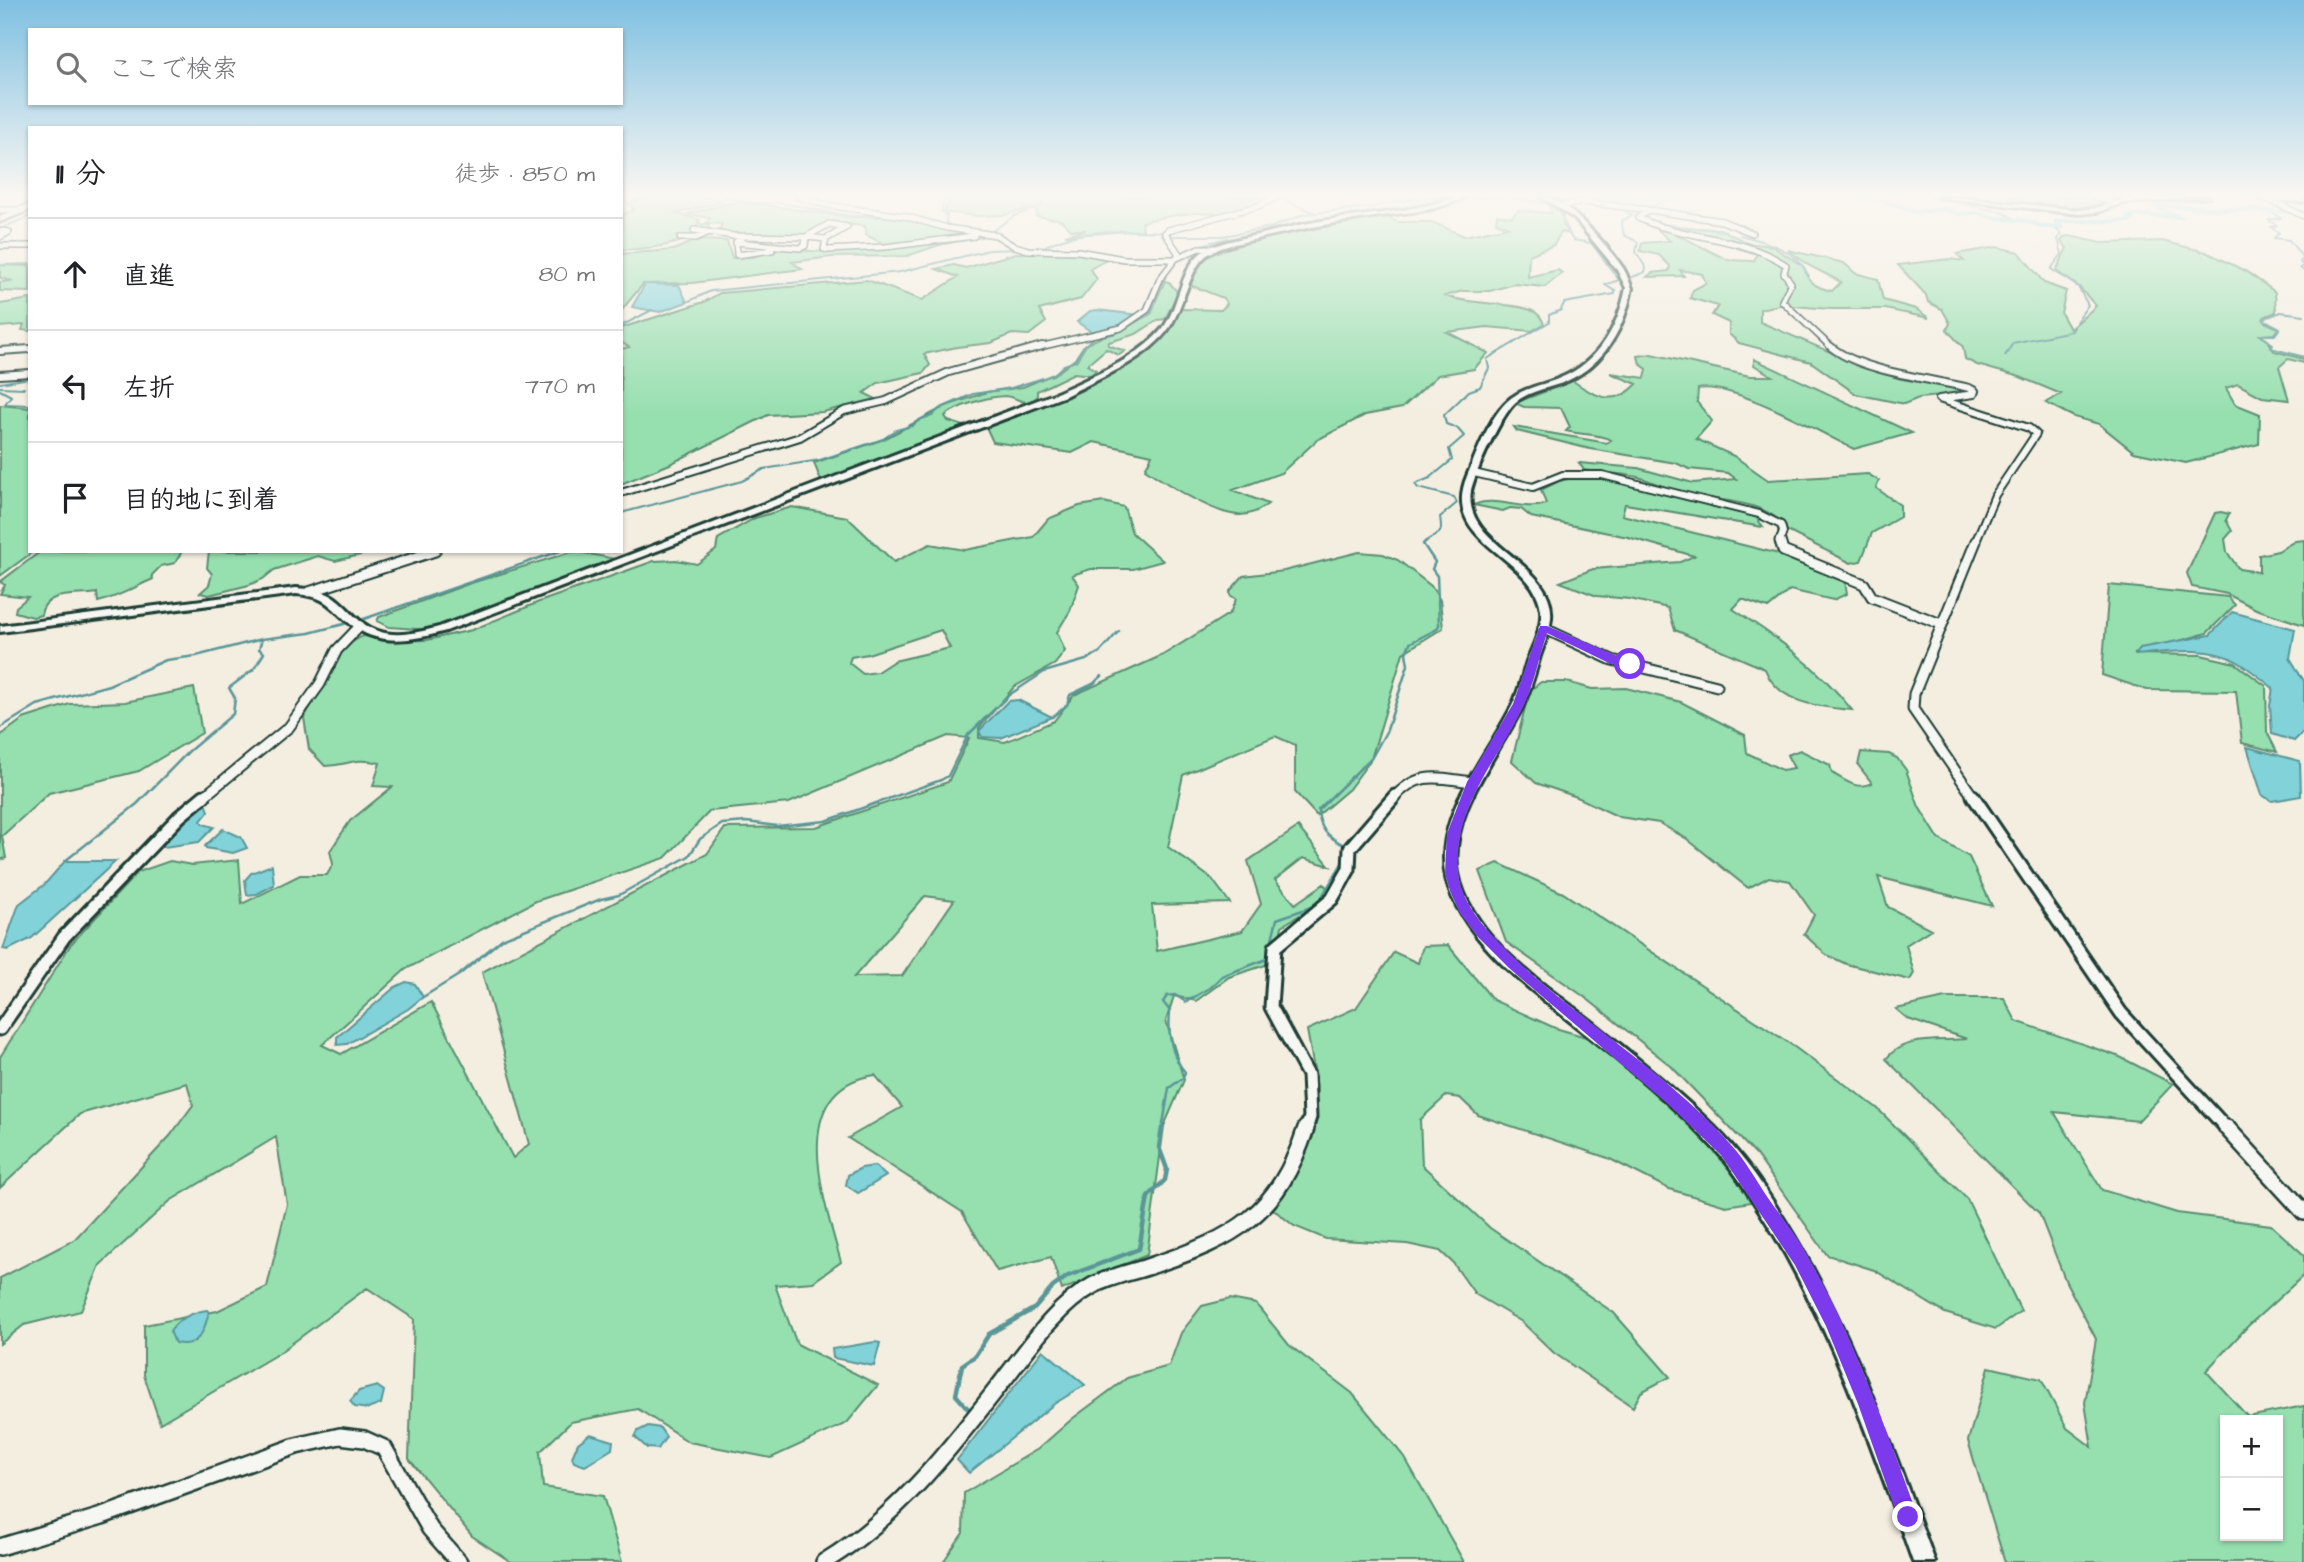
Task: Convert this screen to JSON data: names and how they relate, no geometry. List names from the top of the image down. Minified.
{"page":{"search":"ここで検索","heading":["11 分","徒歩 · 850 m"],"list":[["直進","80 m"],["左折","770 m"],"目的地に到着"],"map_buttons":["+","−"]}}
